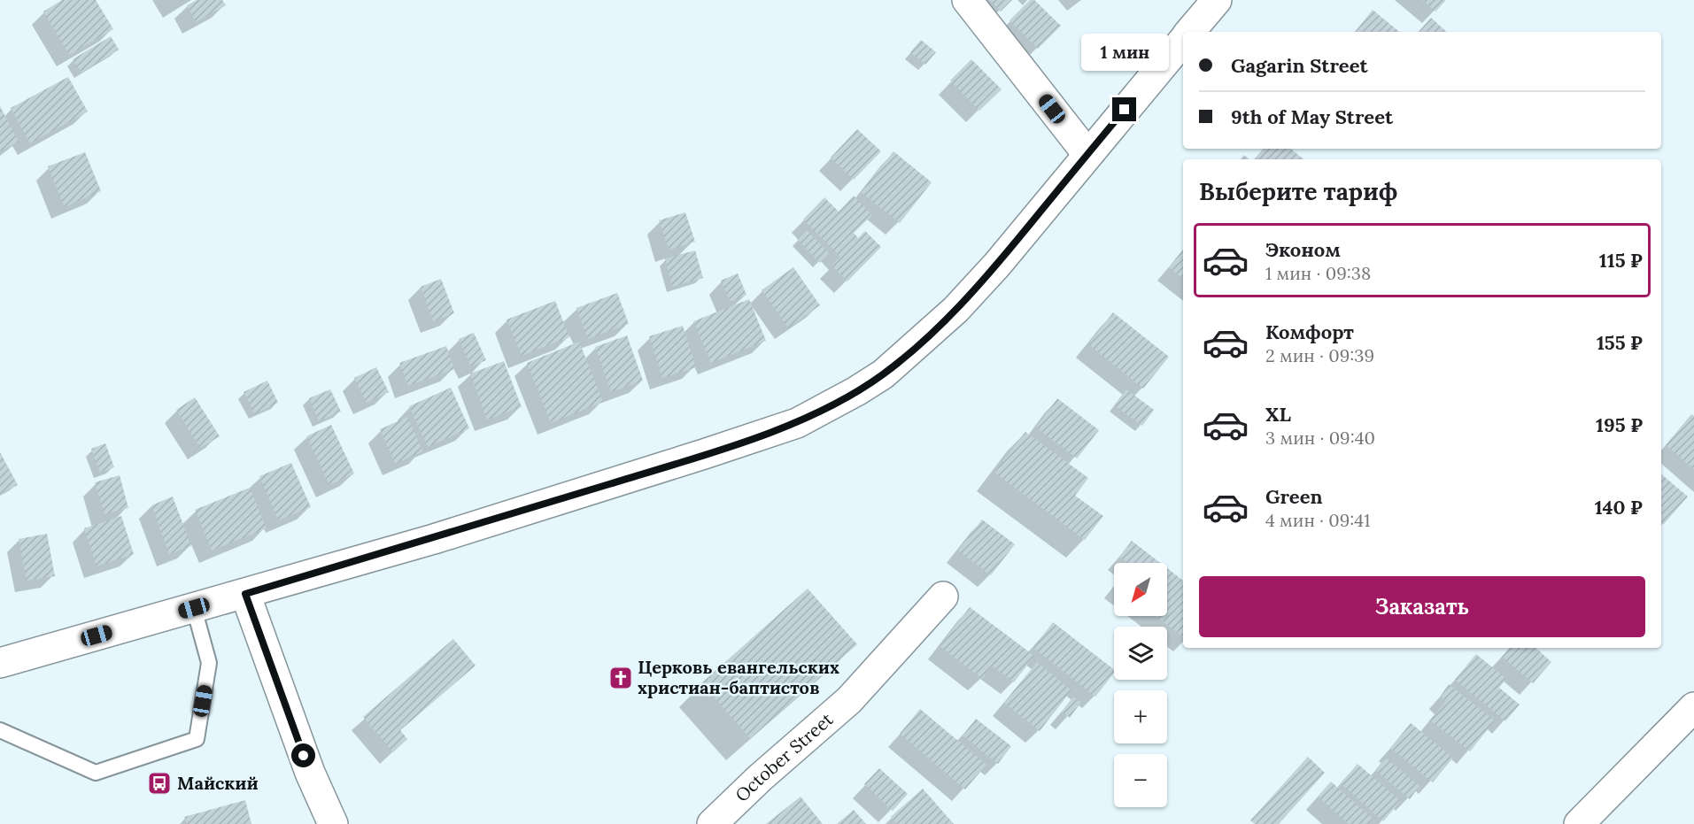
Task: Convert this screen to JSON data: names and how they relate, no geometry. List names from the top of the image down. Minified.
{"streets":{"street":["October Street"]},"places":{"church":["Церковь евангельских христиан-баптистов"],"bus stop":["Майский"]},"north":"bottom left","page":{"banner":["Gagarin Street","9th of May Street"],"bubble":"1 мин","heading":"Выберите тариф","list":[{"name":"Эконом","note":"1 мин · 09:38","value":"115 ₽"},{"name":"Комфорт","note":"2 мин · 09:39","value":"155 ₽"},{"name":"XL","note":"3 мин · 09:40","value":"195 ₽"},{"name":"Green","note":"4 мин · 09:41","value":"140 ₽"}],"map_buttons":["+","−"],"buttons":"Заказать"}}
